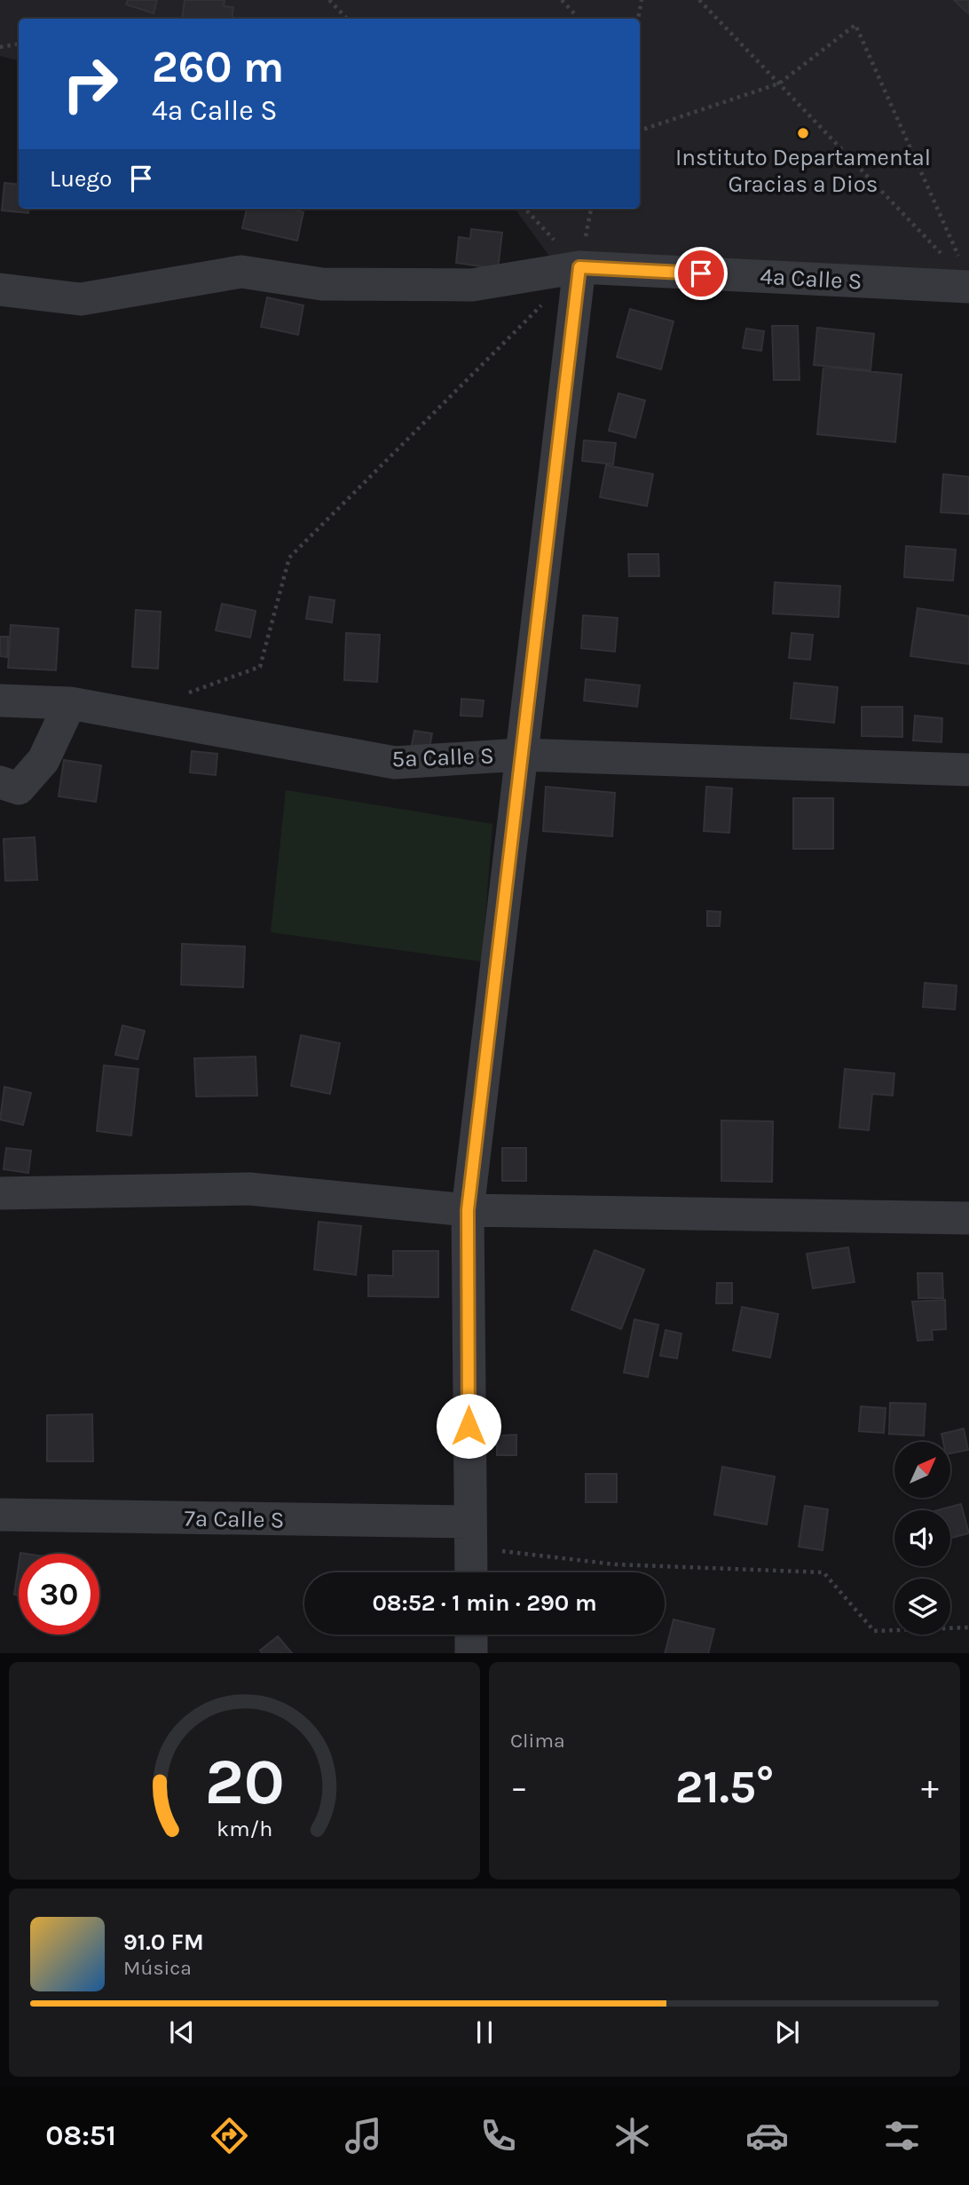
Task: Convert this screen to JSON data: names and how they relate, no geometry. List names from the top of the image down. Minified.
{"streets":{"street":["4a Calle S","5a Calle S","7a Calle S"]},"places":["Instituto Departamental Gracias a Dios"],"north":"top right","page":{"turn":["260 m","4a Calle S"],"then":"Luego","limit":"30","trip":"08:52 · 1 min · 290 m","tile":"Clima","heat":["−","21.5°","+"],"song":["91.0 FM","Música"],"tabs":"08:51","gauge":["20","km/h"]}}
